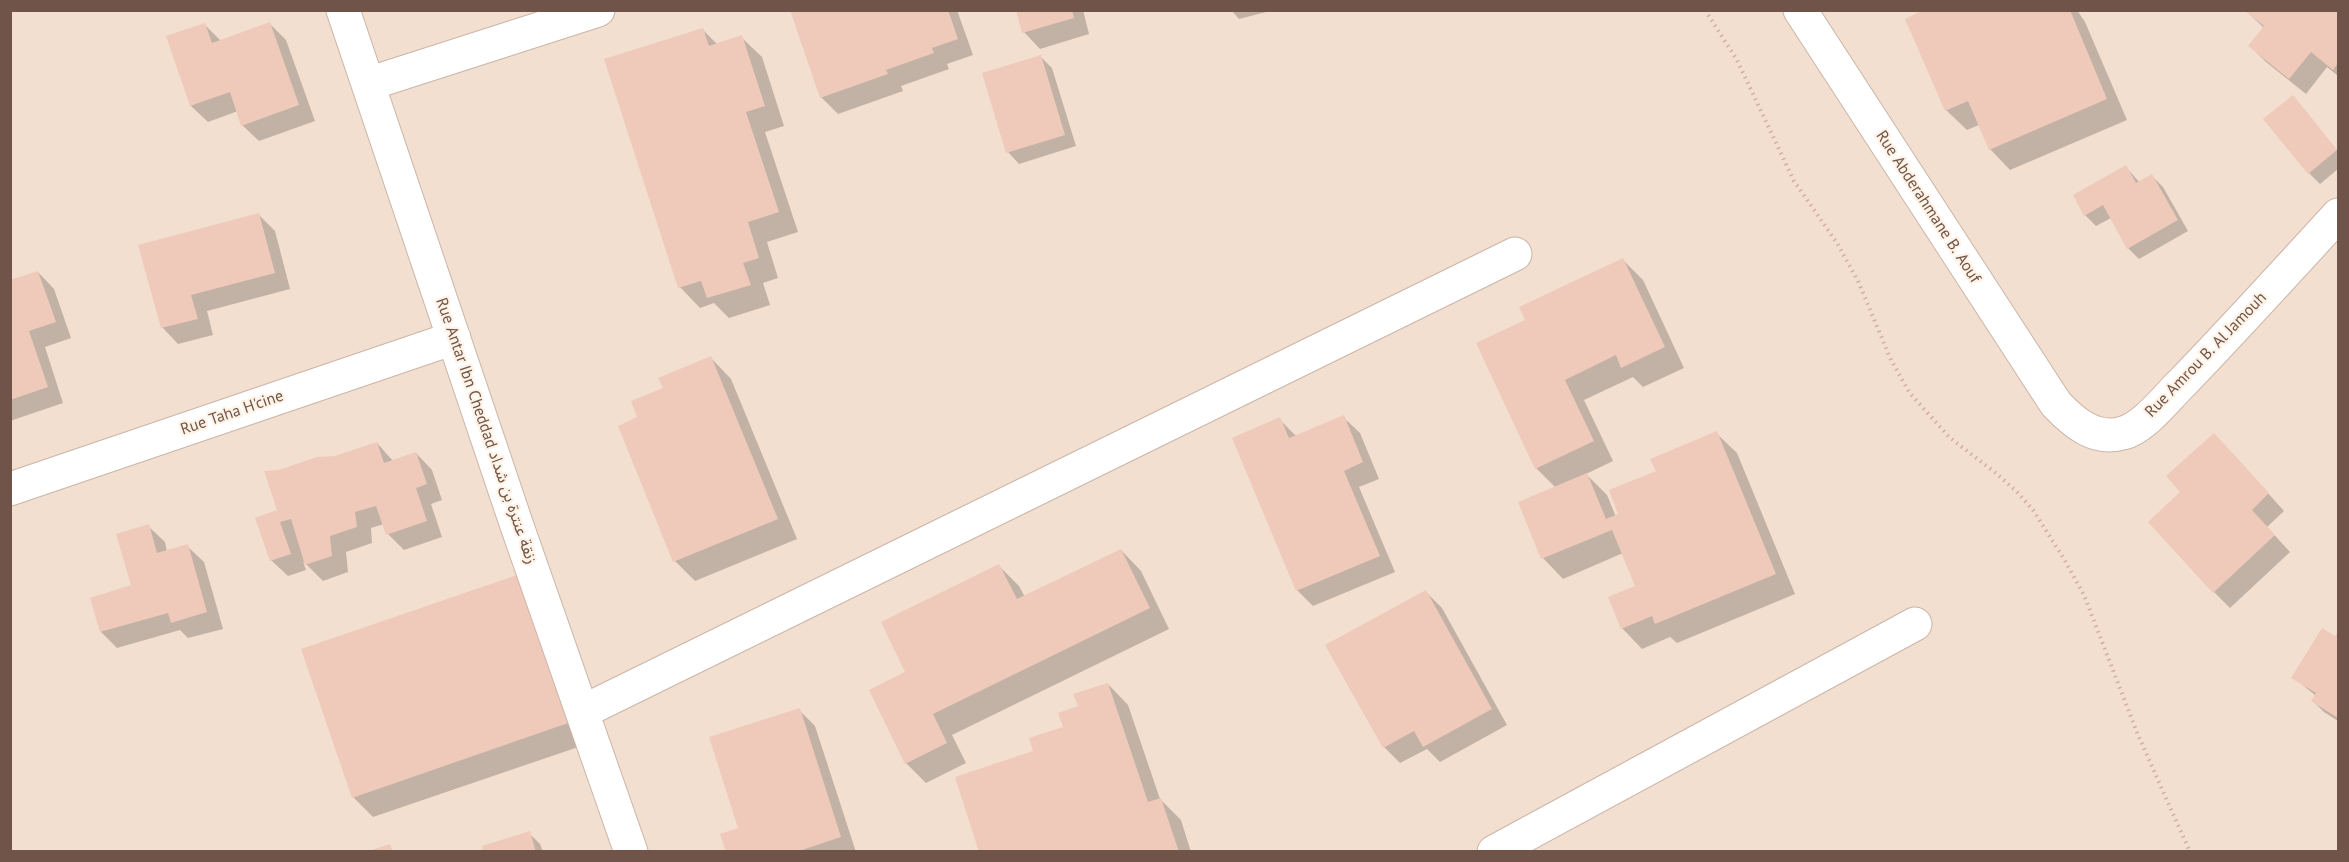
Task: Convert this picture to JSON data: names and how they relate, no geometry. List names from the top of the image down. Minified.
{"streets":{"street":["Rue Abderahmane B. Aouf","Rue Amrou B. Al Jamouh","Rue Taha H'cine","Rue Antar Ibn Cheddad زنقة عنترة بن شداد"]},"crossings":[["Rue Abderahmane B. Aouf","Rue Amrou B. Al Jamouh"],["Rue Taha H'cine","Rue Antar Ibn Cheddad زنقة عنترة بن شداد"]]}
